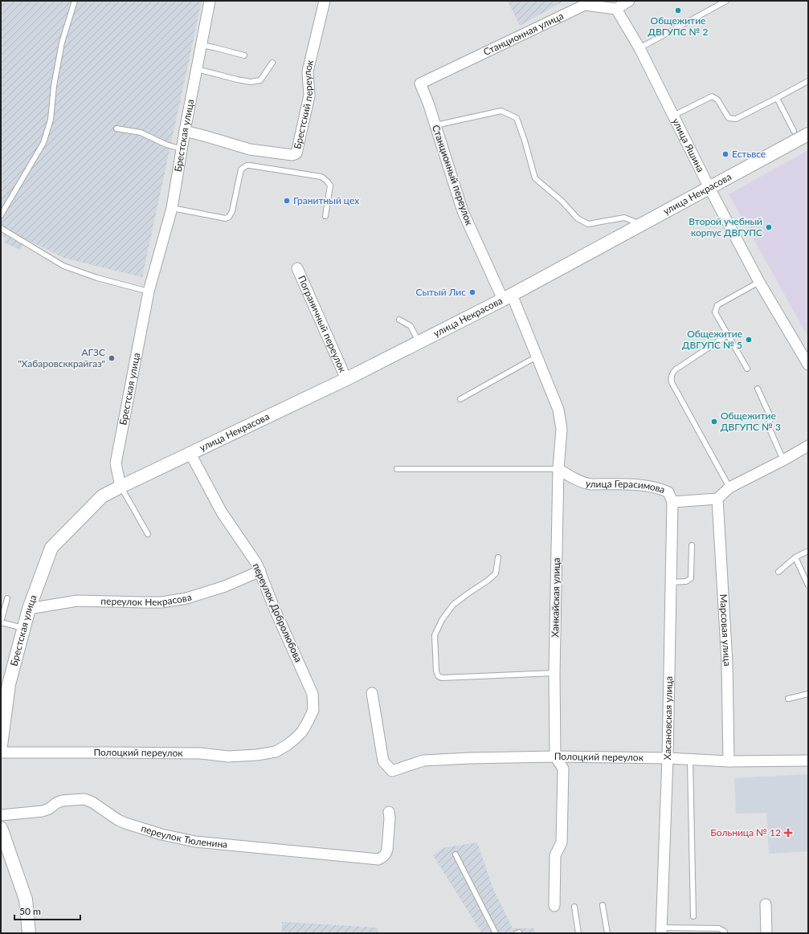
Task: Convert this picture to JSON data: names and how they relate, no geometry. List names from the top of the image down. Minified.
{"streets":{"street":["Станционная улица","Брестский переулок","Брестская улица","улица Яшина","Станционный переулок","улица Некрасова","Пограничный переулок","улица Герасимова","Ханкайская улица","переулок Некрасова","переулок Добролюбова","Марсовая улица","Хасановская улица","Полоцкий переулок","переулок Тюленина"]},"crossings":[["Станционная улица","улица Яшина"],["Станционная улица","Станционный переулок"],["Брестский переулок","Брестская улица"],["Брестская улица","улица Некрасова"],["Брестская улица","переулок Некрасова"],["улица Яшина","улица Некрасова"],["Станционный переулок","улица Некрасова"],["Станционный переулок","Ханкайская улица"],["улица Некрасова","Пограничный переулок"],["улица Некрасова","Ханкайская улица"],["улица Некрасова","переулок Добролюбова"],["улица Герасимова","Ханкайская улица"],["улица Герасимова","Марсовая улица"],["улица Герасимова","Хасановская улица"],["Ханкайская улица","Полоцкий переулок"],["переулок Некрасова","переулок Добролюбова"],["переулок Добролюбова","Полоцкий переулок"],["Марсовая улица","Полоцкий переулок"],["Хасановская улица","Полоцкий переулок"]],"places":{"other":["Общежитие ДВГУПС № 2","Естьвсе","Гранитный цех","Второй учебный корпус ДВГУПС","Сытый Лис","Общежитие ДВГУПС № 5","АГЗС \"Хабаровсккрайгаз\"","Общежитие ДВГУПС № 3"],"health":["Больница № 12"]},"scale_bar":"50 m"}
